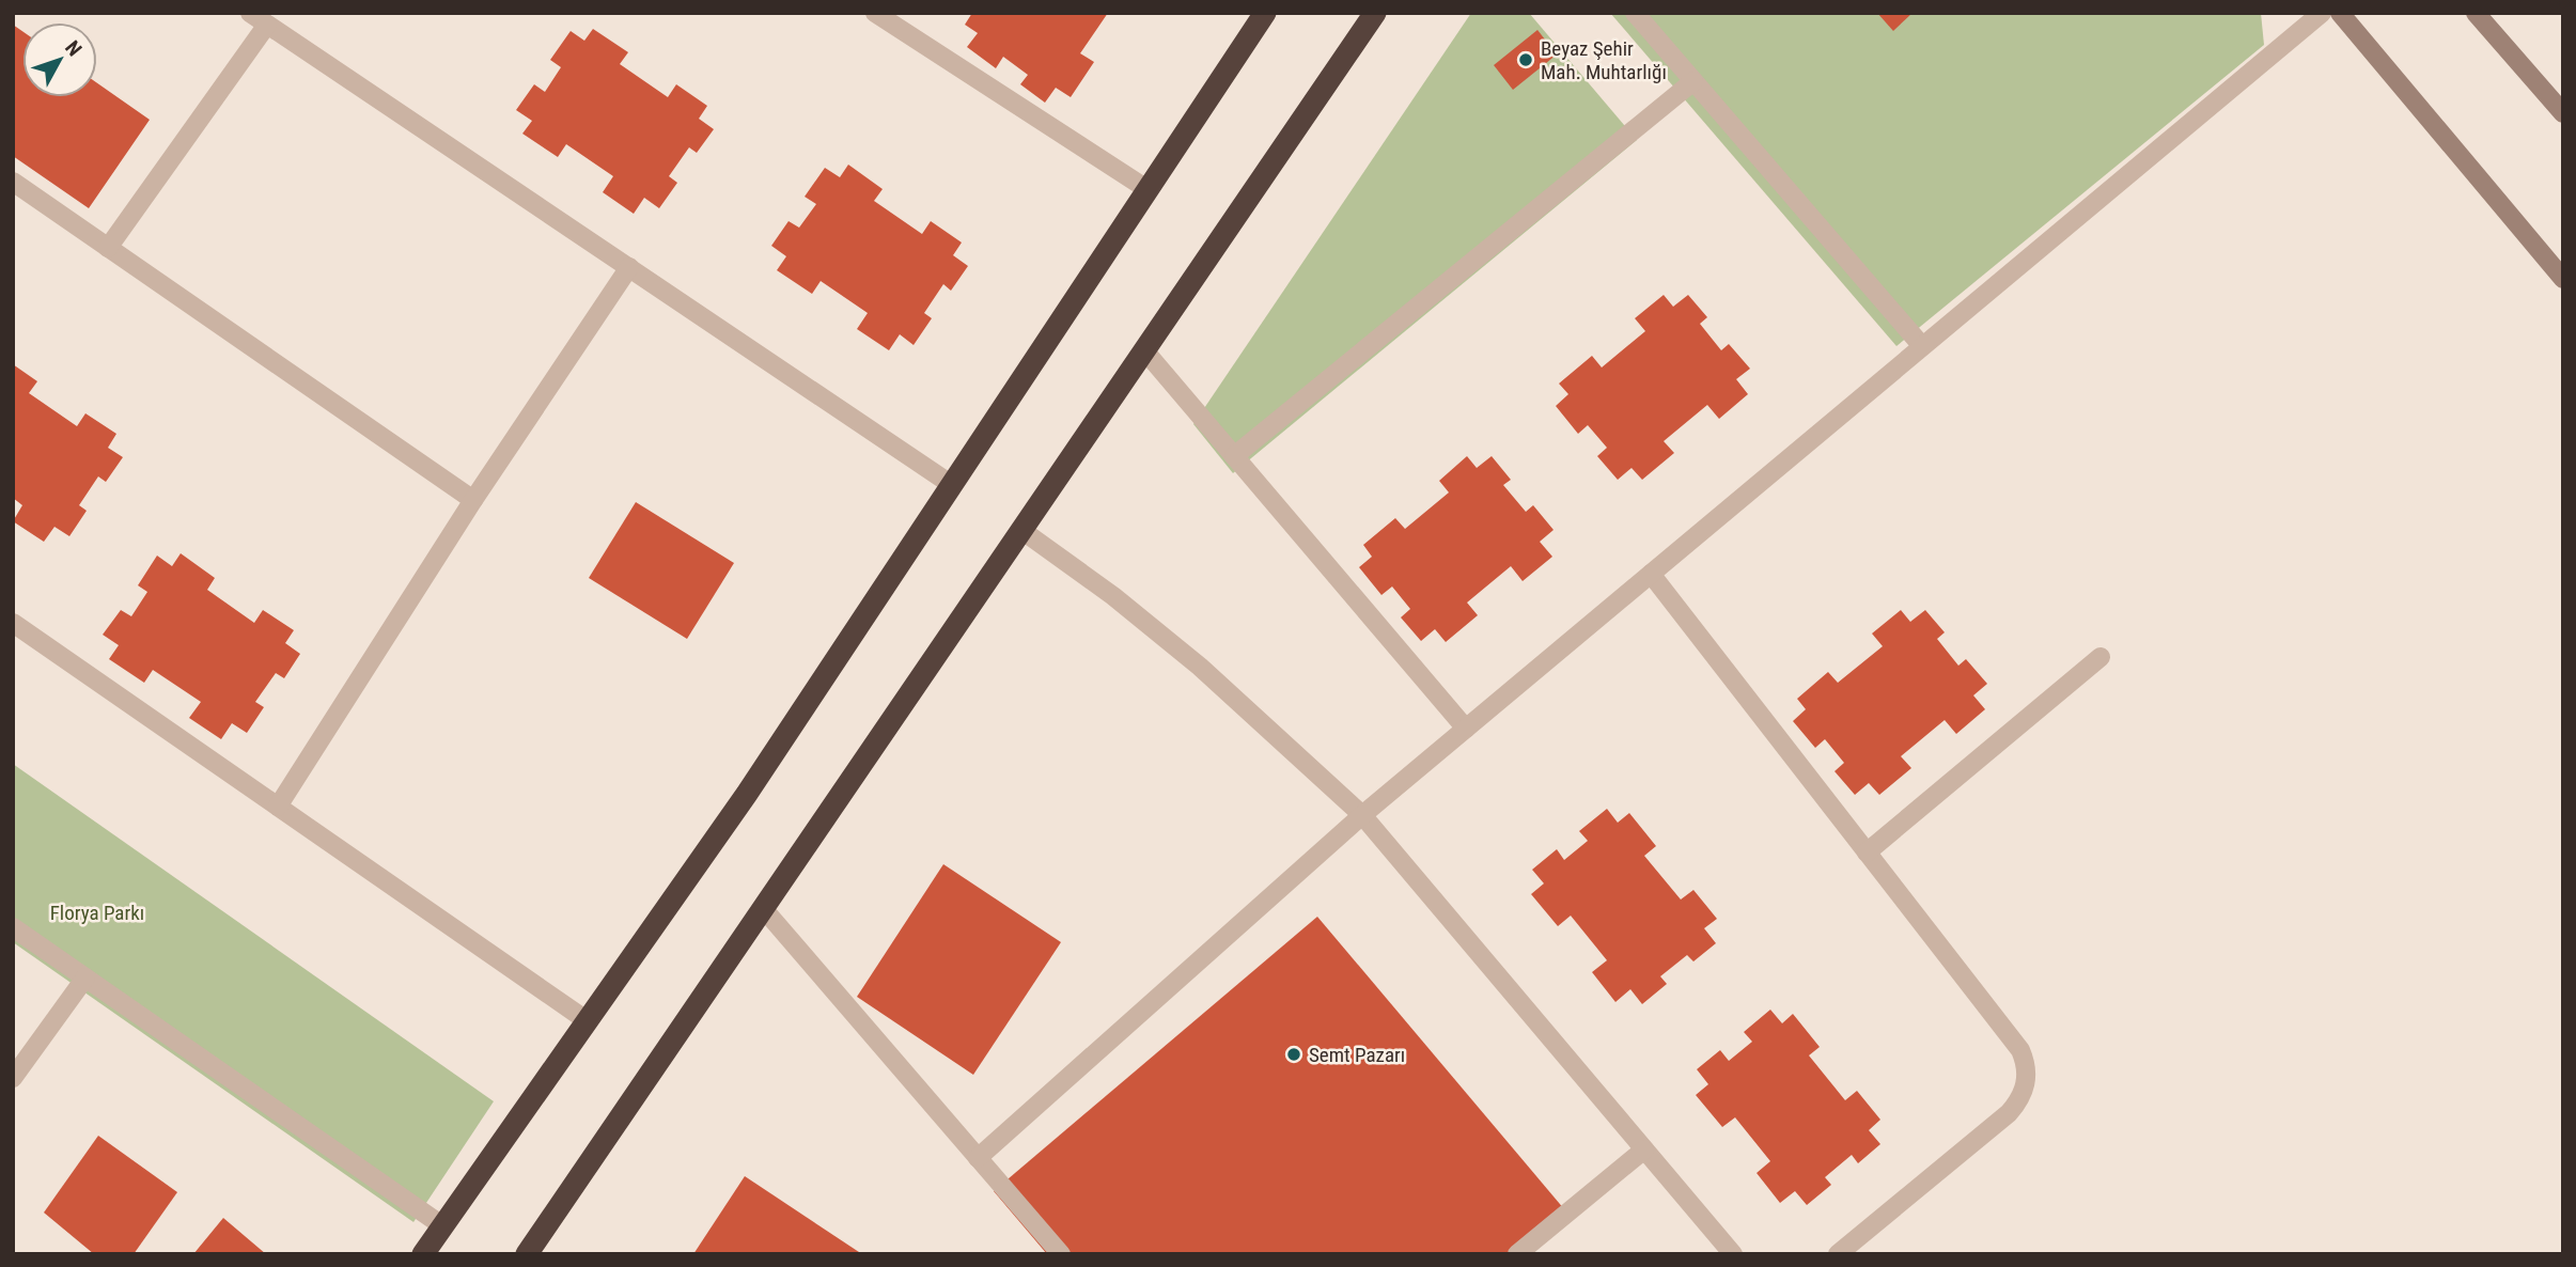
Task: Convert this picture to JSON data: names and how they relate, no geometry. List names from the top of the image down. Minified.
{"parks":["Florya Parkı"],"places":["Beyaz Şehir Mah. Muhtarlığı","Semt Pazarı"],"north":"top right"}
